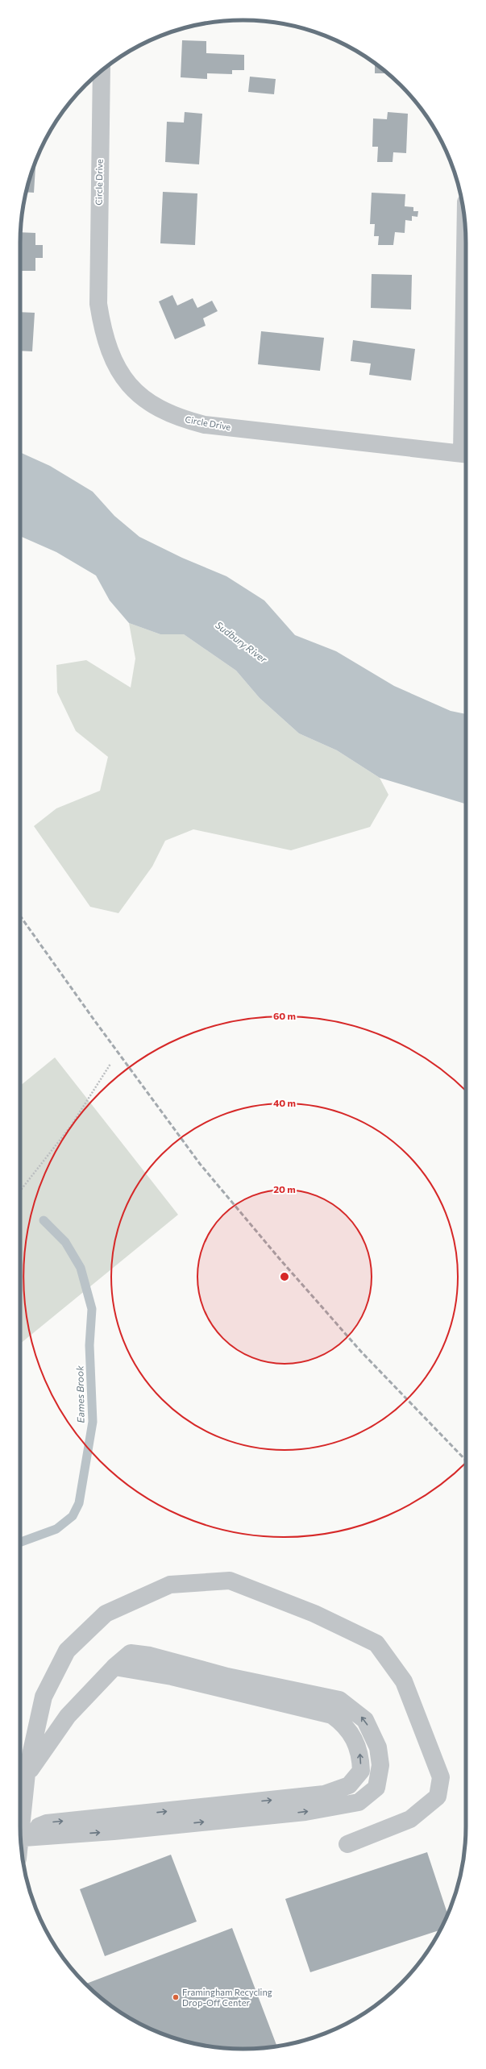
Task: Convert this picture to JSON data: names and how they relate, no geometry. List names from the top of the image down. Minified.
{"streets":{"street":["Circle Drive"]},"water":["Sudbury River","Eames Brook"],"places":["Framingham Recycling Drop-Off Center"],"rings":["60 m","40 m","20 m"]}
